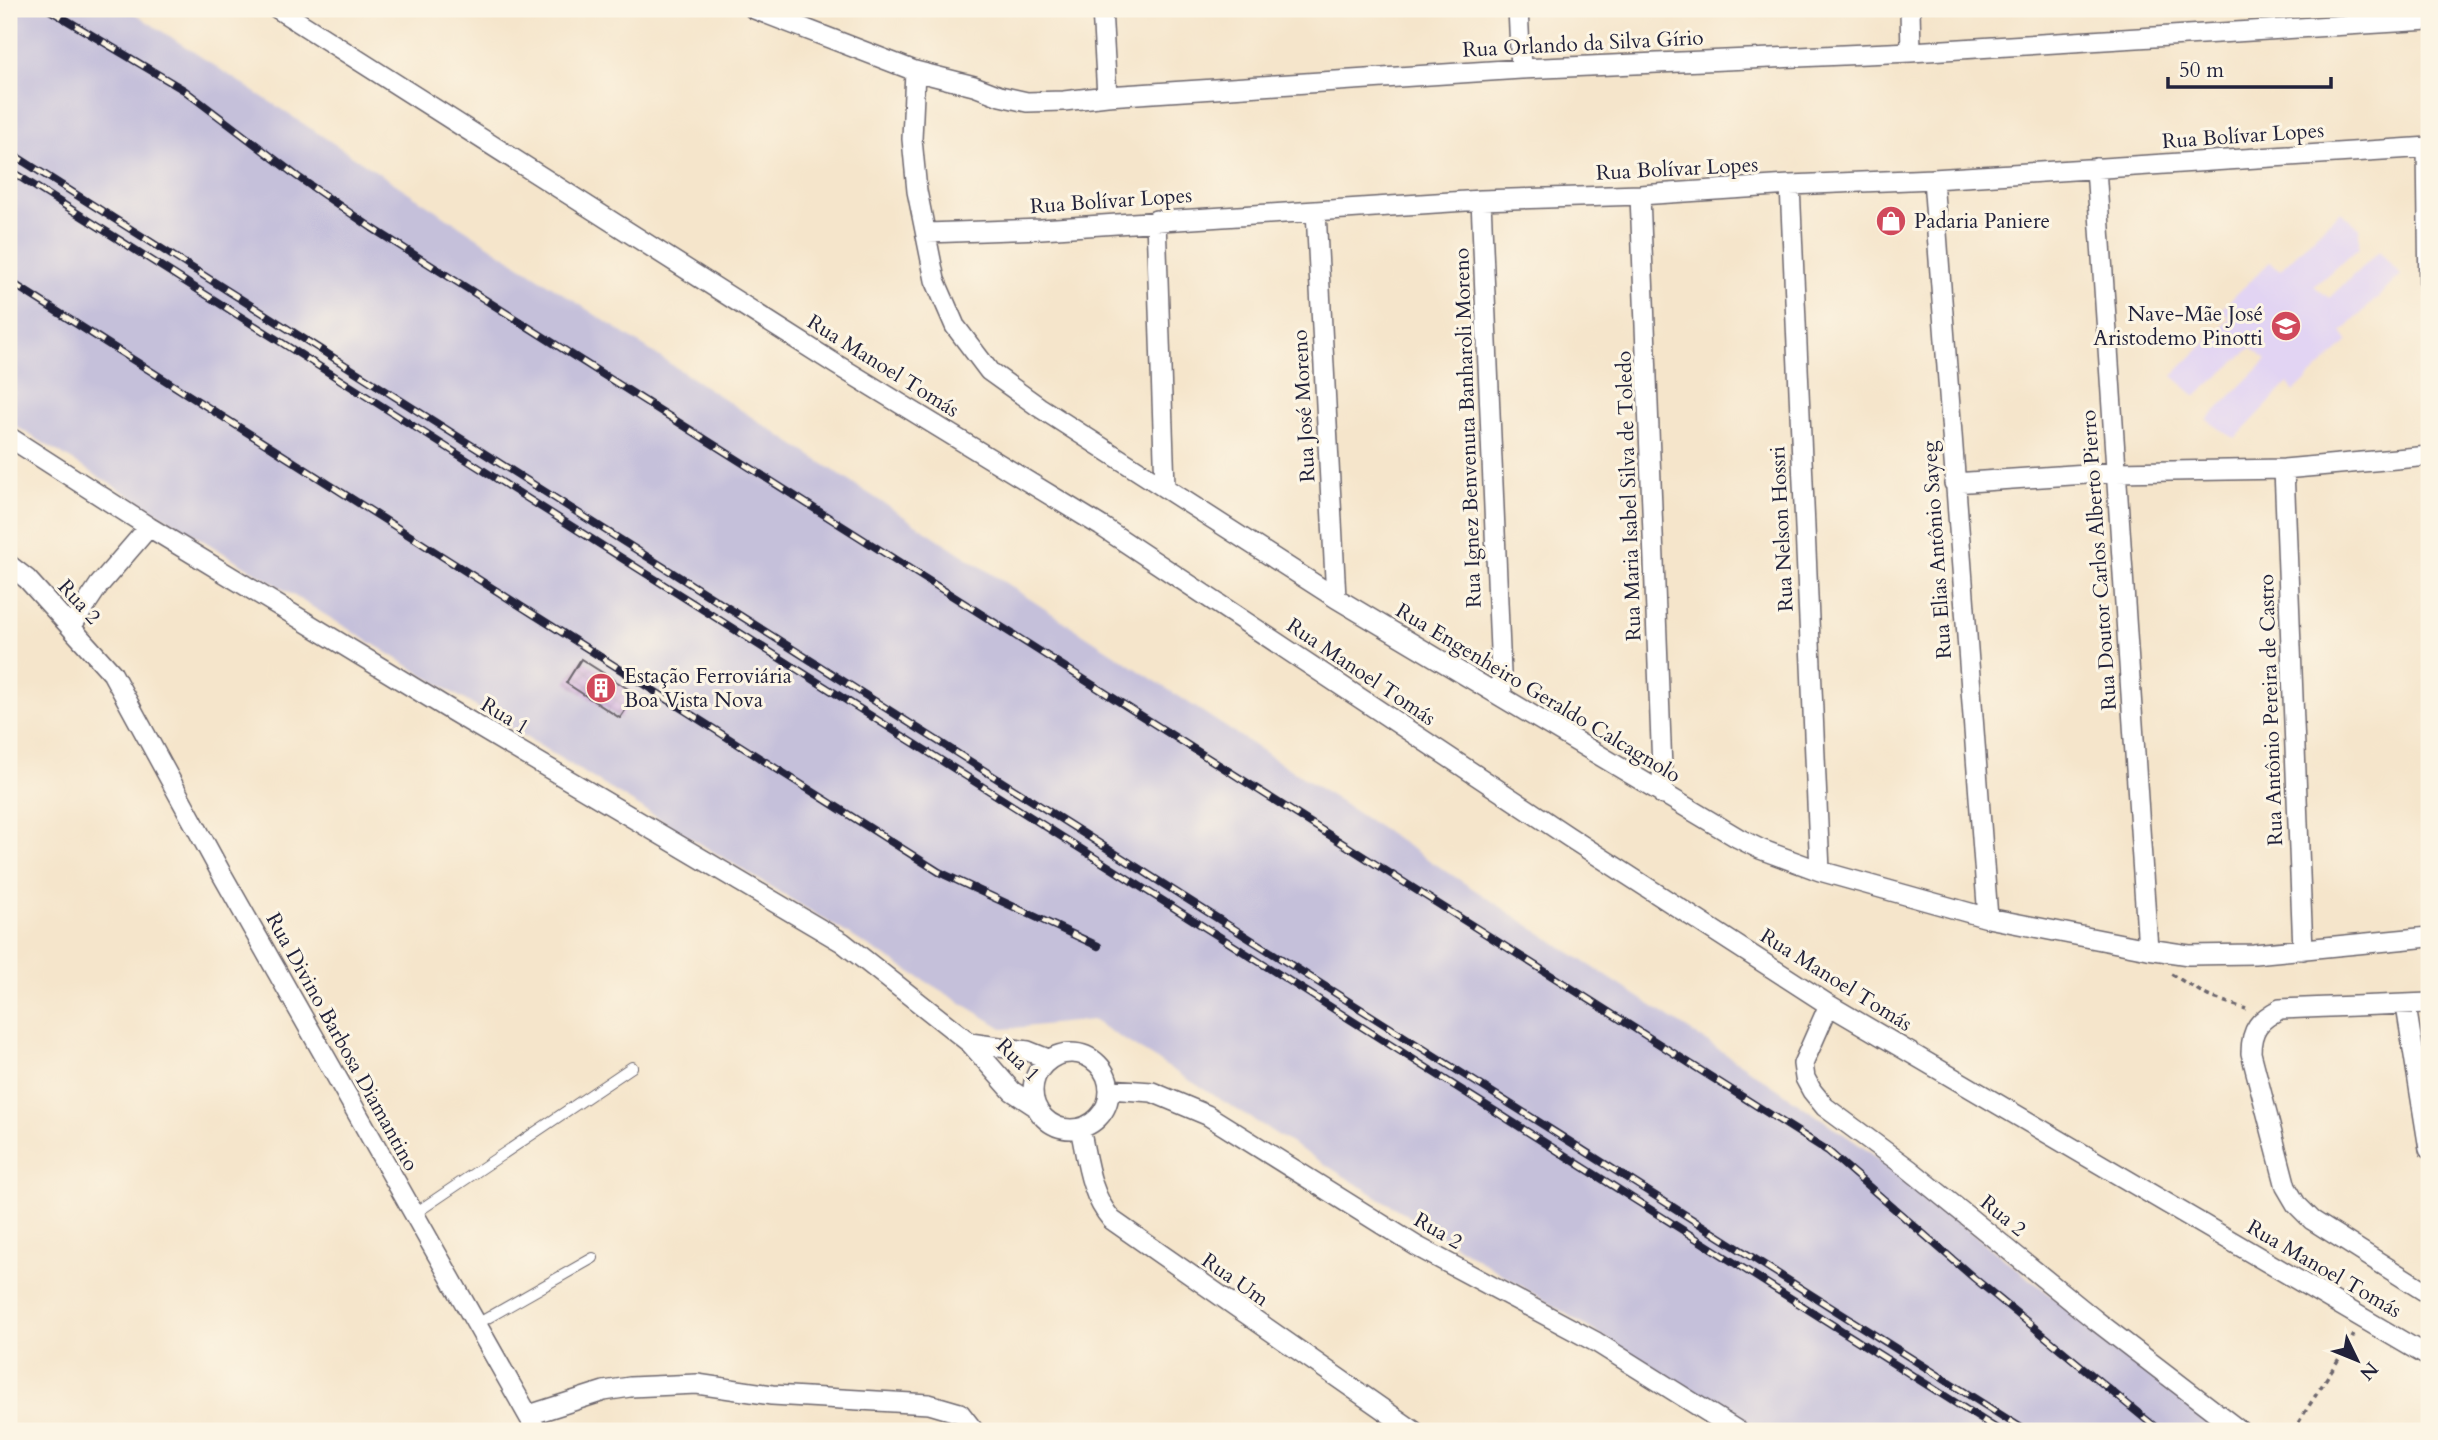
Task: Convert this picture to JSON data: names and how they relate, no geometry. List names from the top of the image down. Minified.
{"streets":{"street":["Rua Orlando da Silva Gírio","Rua Bolívar Lopes","Rua Manoel Tomás","Rua José Moreno","Rua Ignez Benvenuta Banharoli Moreno","Rua Maria Isabel Silva de Toledo","Rua Nelson Hossri","Rua Elias Antônio Sayeg","Rua Doutor Carlos Alberto Pierro","Rua 2","Rua Engenheiro Geraldo Calcagnolo","Rua Antônio Pereira de Castro","Rua 1","Rua Divino Barbosa Diamantino","Rua Um"]},"crossings":[["Rua Orlando da Silva Gírio","Rua Engenheiro Geraldo Calcagnolo"],["Rua Bolívar Lopes","Rua José Moreno"],["Rua Bolívar Lopes","Rua Ignez Benvenuta Banharoli Moreno"],["Rua Bolívar Lopes","Rua Maria Isabel Silva de Toledo"],["Rua Bolívar Lopes","Rua Nelson Hossri"],["Rua Bolívar Lopes","Rua Elias Antônio Sayeg"],["Rua Bolívar Lopes","Rua Doutor Carlos Alberto Pierro"],["Rua Bolívar Lopes","Rua Engenheiro Geraldo Calcagnolo"],["Rua Manoel Tomás","Rua 2"],["Rua José Moreno","Rua Engenheiro Geraldo Calcagnolo"],["Rua Ignez Benvenuta Banharoli Moreno","Rua Engenheiro Geraldo Calcagnolo"],["Rua Maria Isabel Silva de Toledo","Rua Engenheiro Geraldo Calcagnolo"],["Rua Nelson Hossri","Rua Engenheiro Geraldo Calcagnolo"],["Rua Elias Antônio Sayeg","Rua Engenheiro Geraldo Calcagnolo"],["Rua Doutor Carlos Alberto Pierro","Rua Engenheiro Geraldo Calcagnolo"],["Rua 2","Rua 1"],["Rua 2","Rua Divino Barbosa Diamantino"],["Rua 2","Rua Um"],["Rua Engenheiro Geraldo Calcagnolo","Rua Antônio Pereira de Castro"],["Rua 1","Rua Um"]],"places":{"shop":["Padaria Paniere"],"school or university":["Nave-Mãe José Aristodemo Pinotti"],"building":["Estação Ferroviária Boa Vista Nova"]},"scale_bar":"50 m","north":"bottom right"}
